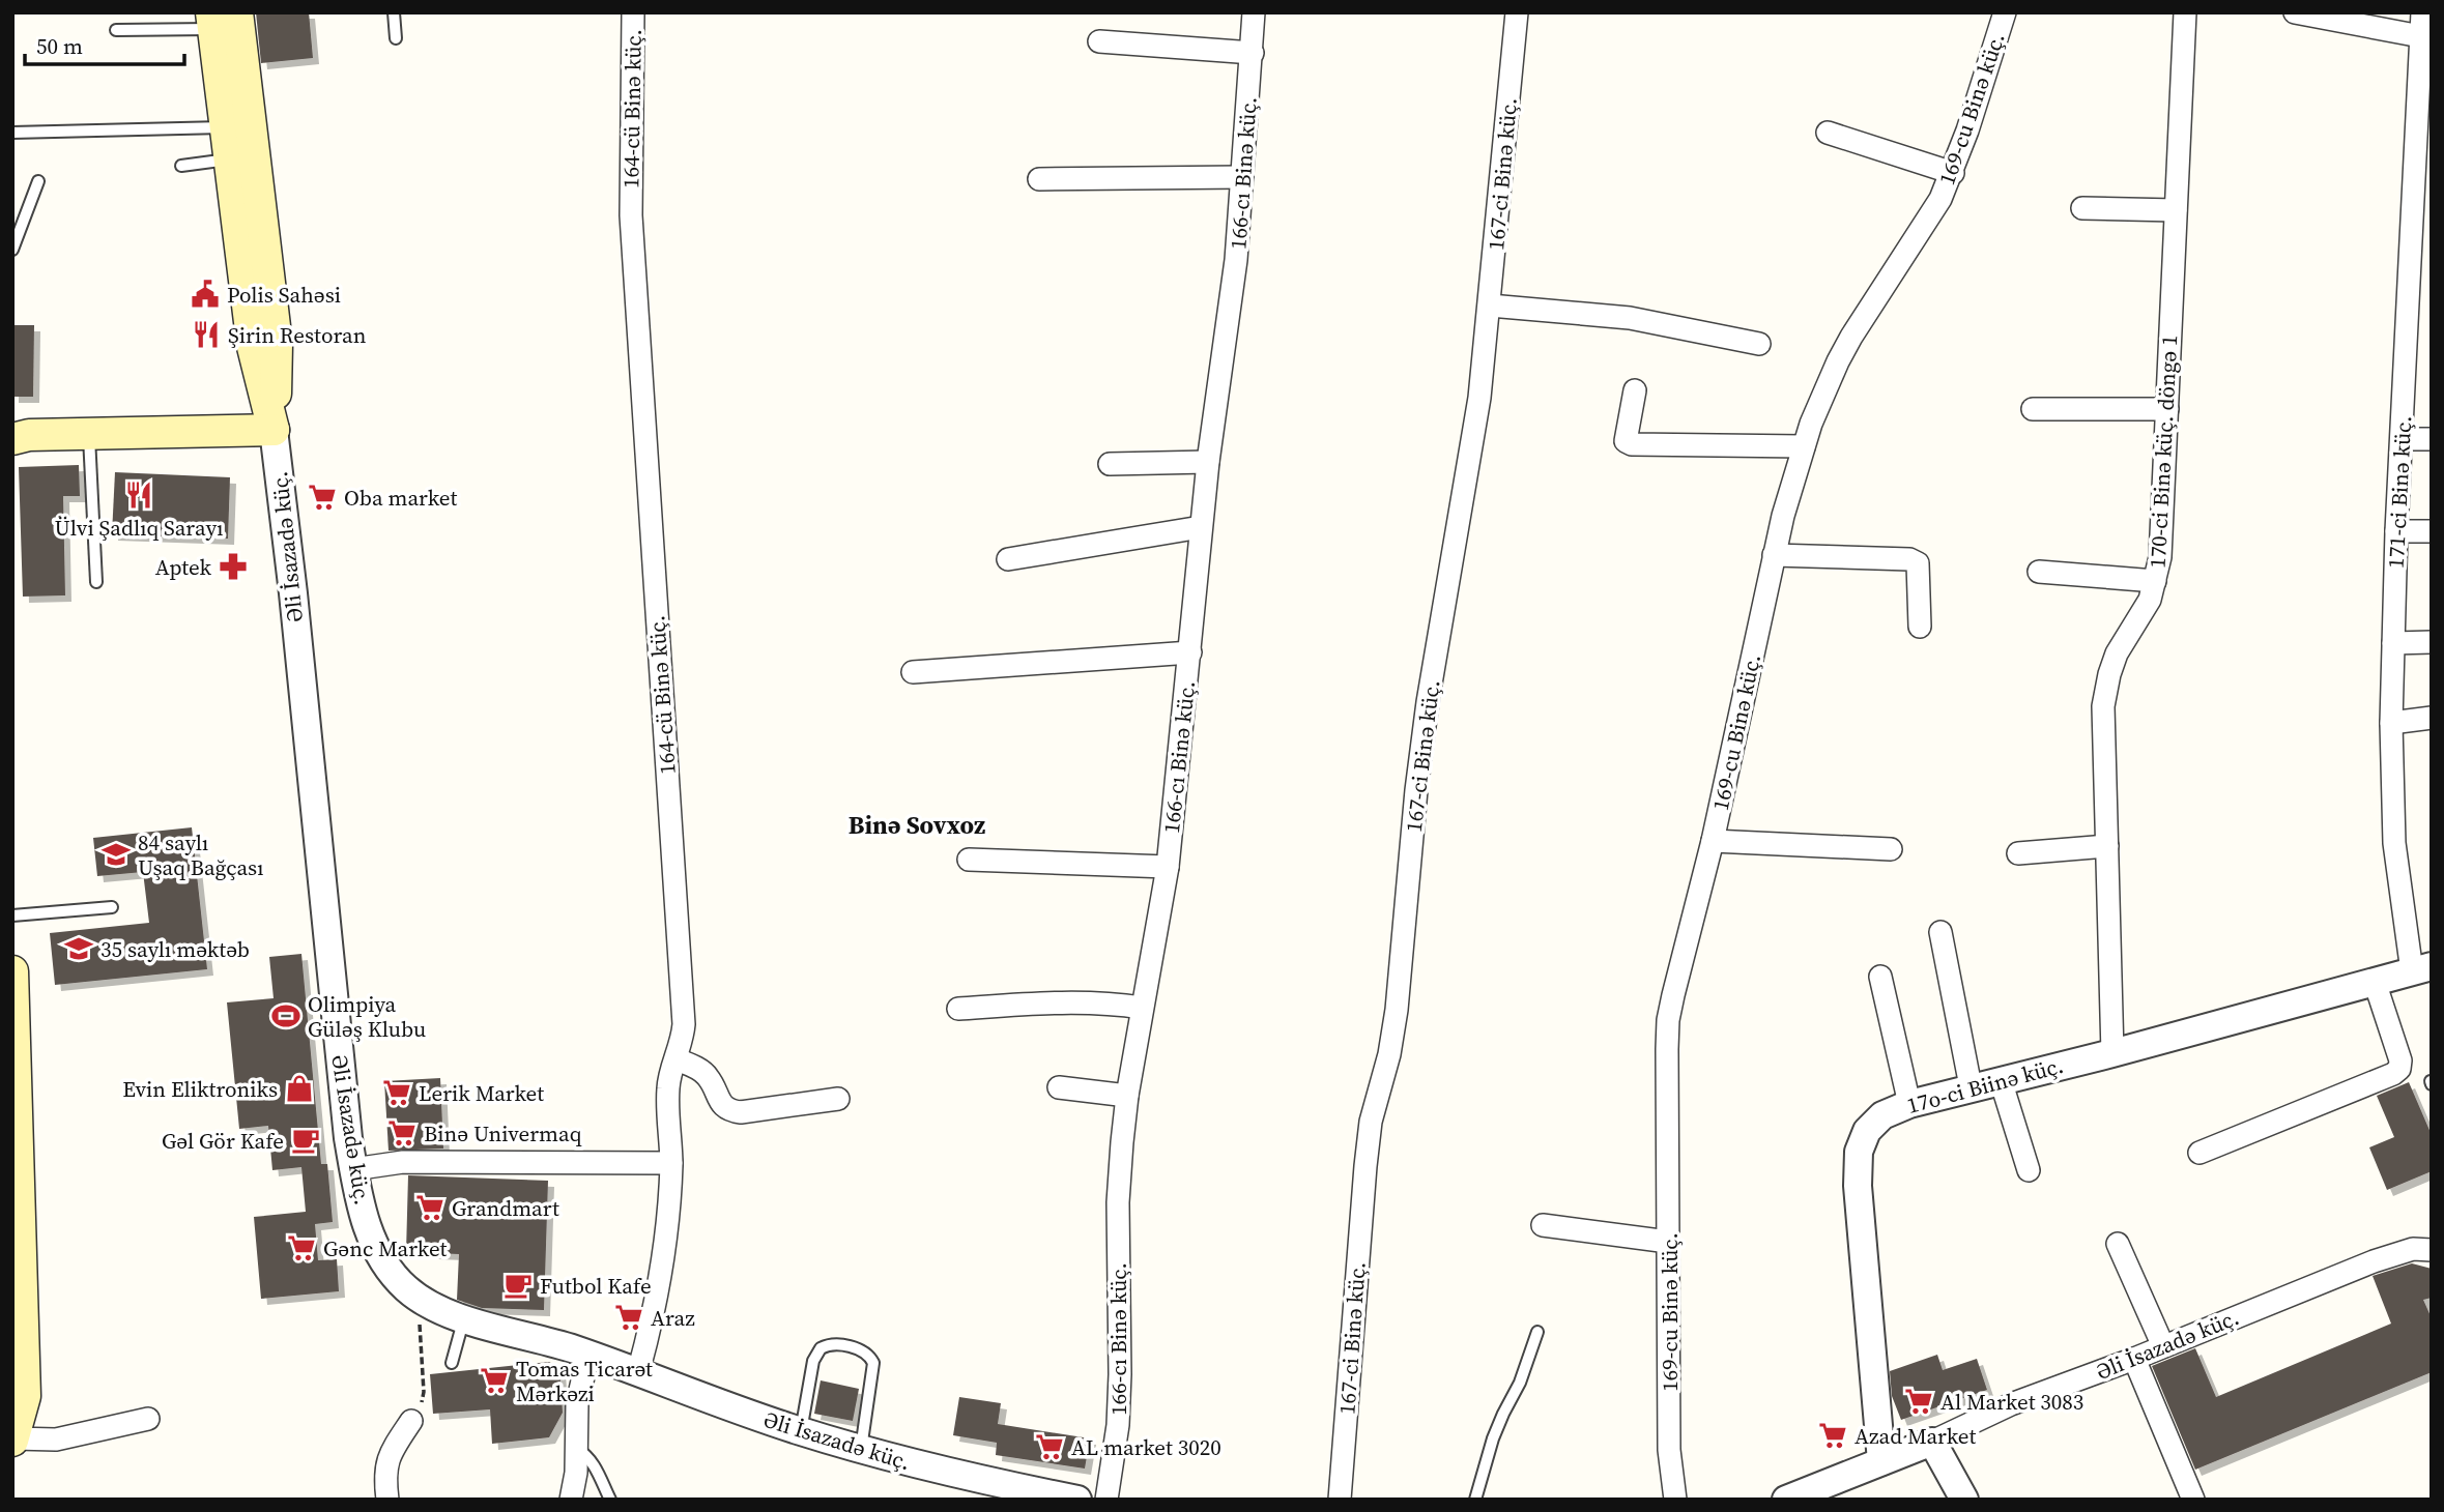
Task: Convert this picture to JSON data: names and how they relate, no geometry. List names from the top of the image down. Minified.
{"streets":{"street":["164-cü Binə küç.","169-cu Binə küç.","166-cı Binə küç.","167-ci Binə küç.","170-ci Binə küç. döngə 1","171-ci Binə küç.","Əli İsazadə küç.","17o-ci Biinə küç."]},"crossings":[["164-cü Binə küç.","Əli İsazadə küç."],["170-ci Binə küç. döngə 1","17o-ci Biinə küç."],["171-ci Binə küç.","17o-ci Biinə küç."],["Əli İsazadə küç.","17o-ci Biinə küç."]],"districts":["Binə Sovxoz"],"places":{"public building":["Polis Sahəsi"],"restaurant":["Şirin Restoran","Ülvi Şadlıq Sarayı"],"supermarket":["Oba market","Lerik Market","Binə Univermaq","Grandmart","Gənc Market","Araz","Tomas Ticarət Mərkəzi","Al Market 3083","Azad Market","AL market 3020"],"pharmacy":["Aptek"],"school or university":["84 saylı Uşaq Bağçası","35 saylı məktəb"],"sports":["Olimpiya Güləş Klubu"],"shop":["Evin Eliktroniks"],"cafe":["Gəl Gör Kafe","Futbol Kafe"]},"scale_bar":"50 m"}
